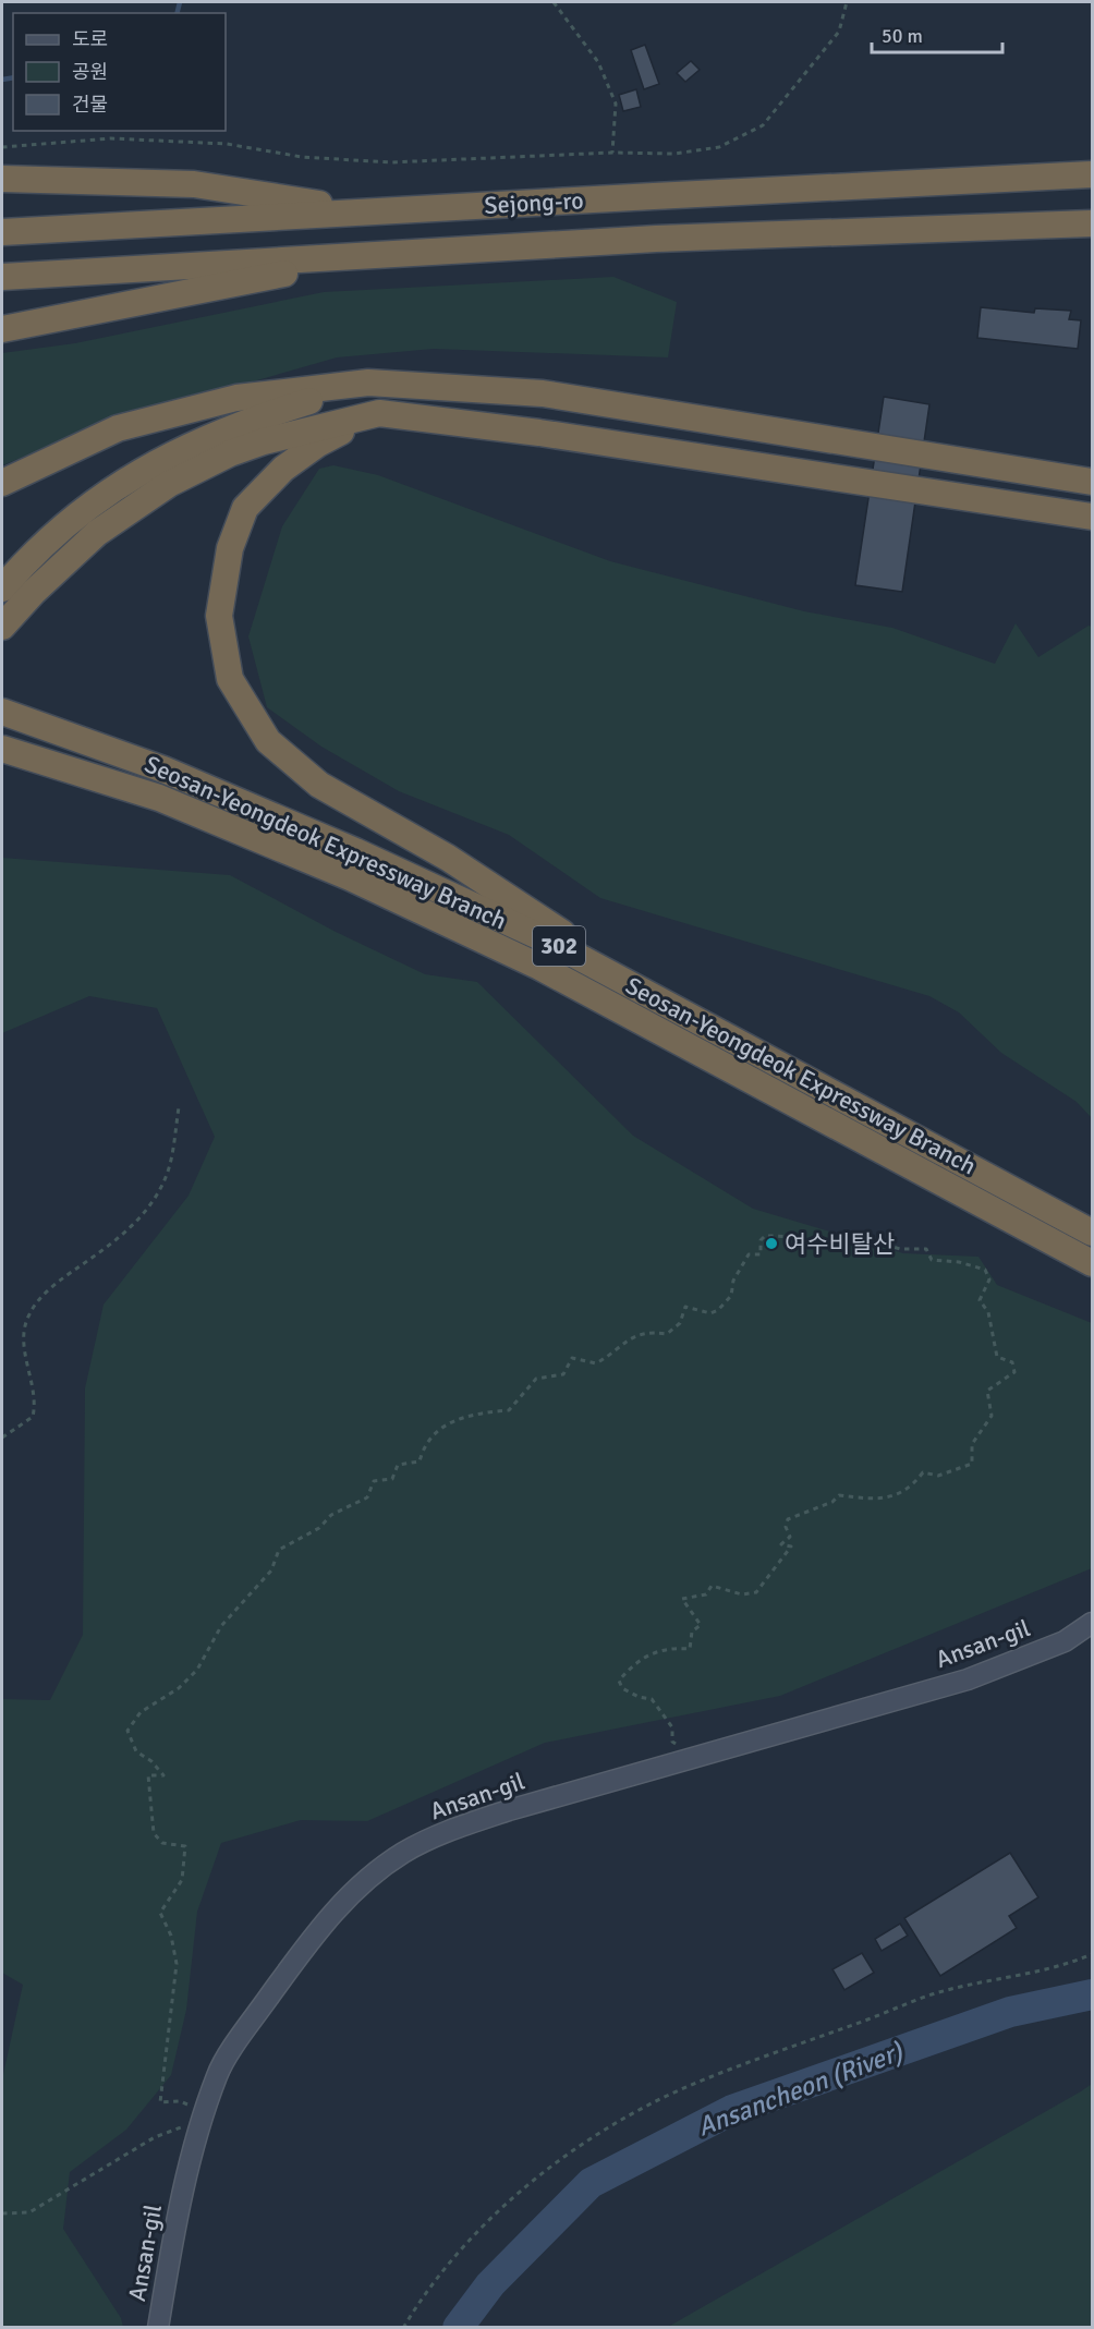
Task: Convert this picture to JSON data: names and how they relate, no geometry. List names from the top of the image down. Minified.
{"streets":{"highway":["Sejong-ro","Seosan-Yeongdeok Expressway Branch","302"],"street":["Ansan-gil"]},"water":["Ansancheon (River)"],"places":["여수비탈산"],"legend":["도로","공원","건물"],"scale_bar":"50 m"}
